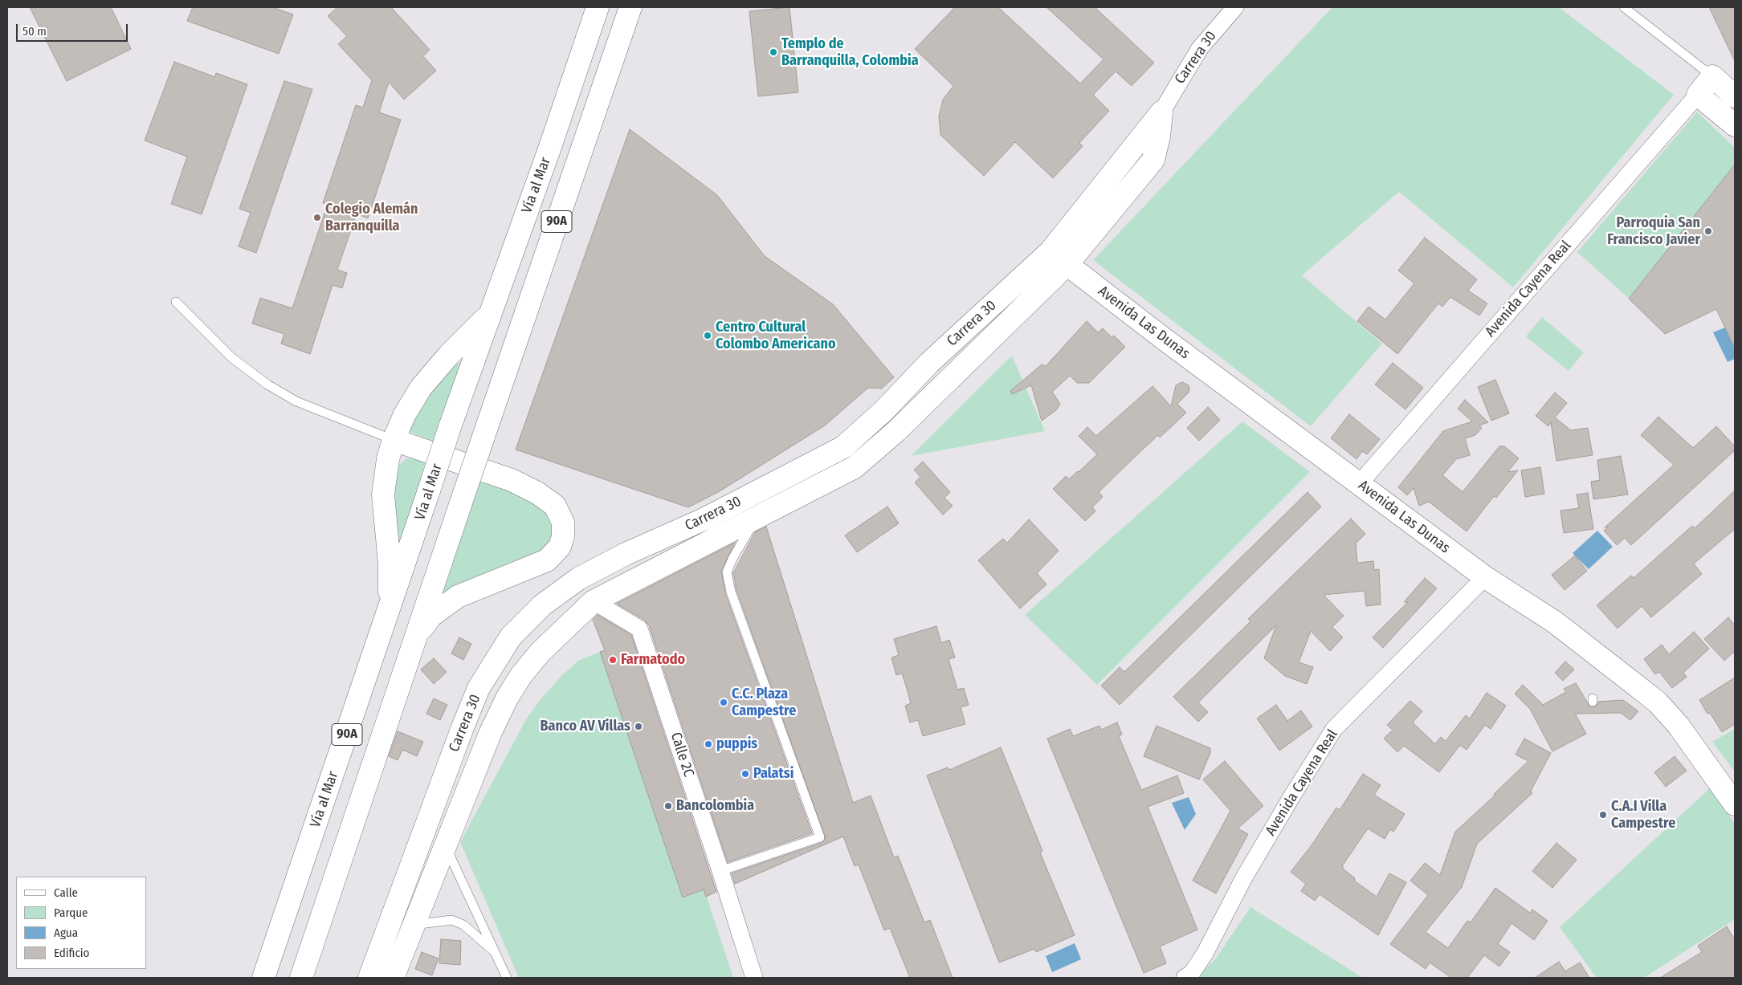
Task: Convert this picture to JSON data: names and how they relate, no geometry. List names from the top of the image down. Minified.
{"streets":{"main road":["Carrera 30","Vía al Mar","90A","Avenida Las Dunas"],"street":["Avenida Cayena Real","Calle 2C"]},"crossings":[["Carrera 30","Avenida Las Dunas"],["Carrera 30","Calle 2C"],["Avenida Cayena Real","Avenida Las Dunas"]],"places":["Templo de Barranquilla, Colombia","Colegio Alemán Barranquilla","Parroquia San Francisco Javier","Centro Cultural Colombo Americano","Farmatodo","C.C. Plaza Campestre","Banco AV Villas","puppis","Palatsi","Bancolombia","C.A.I Villa Campestre"],"legend":["Calle","Parque","Agua","Edificio"],"scale_bar":"50 m"}
